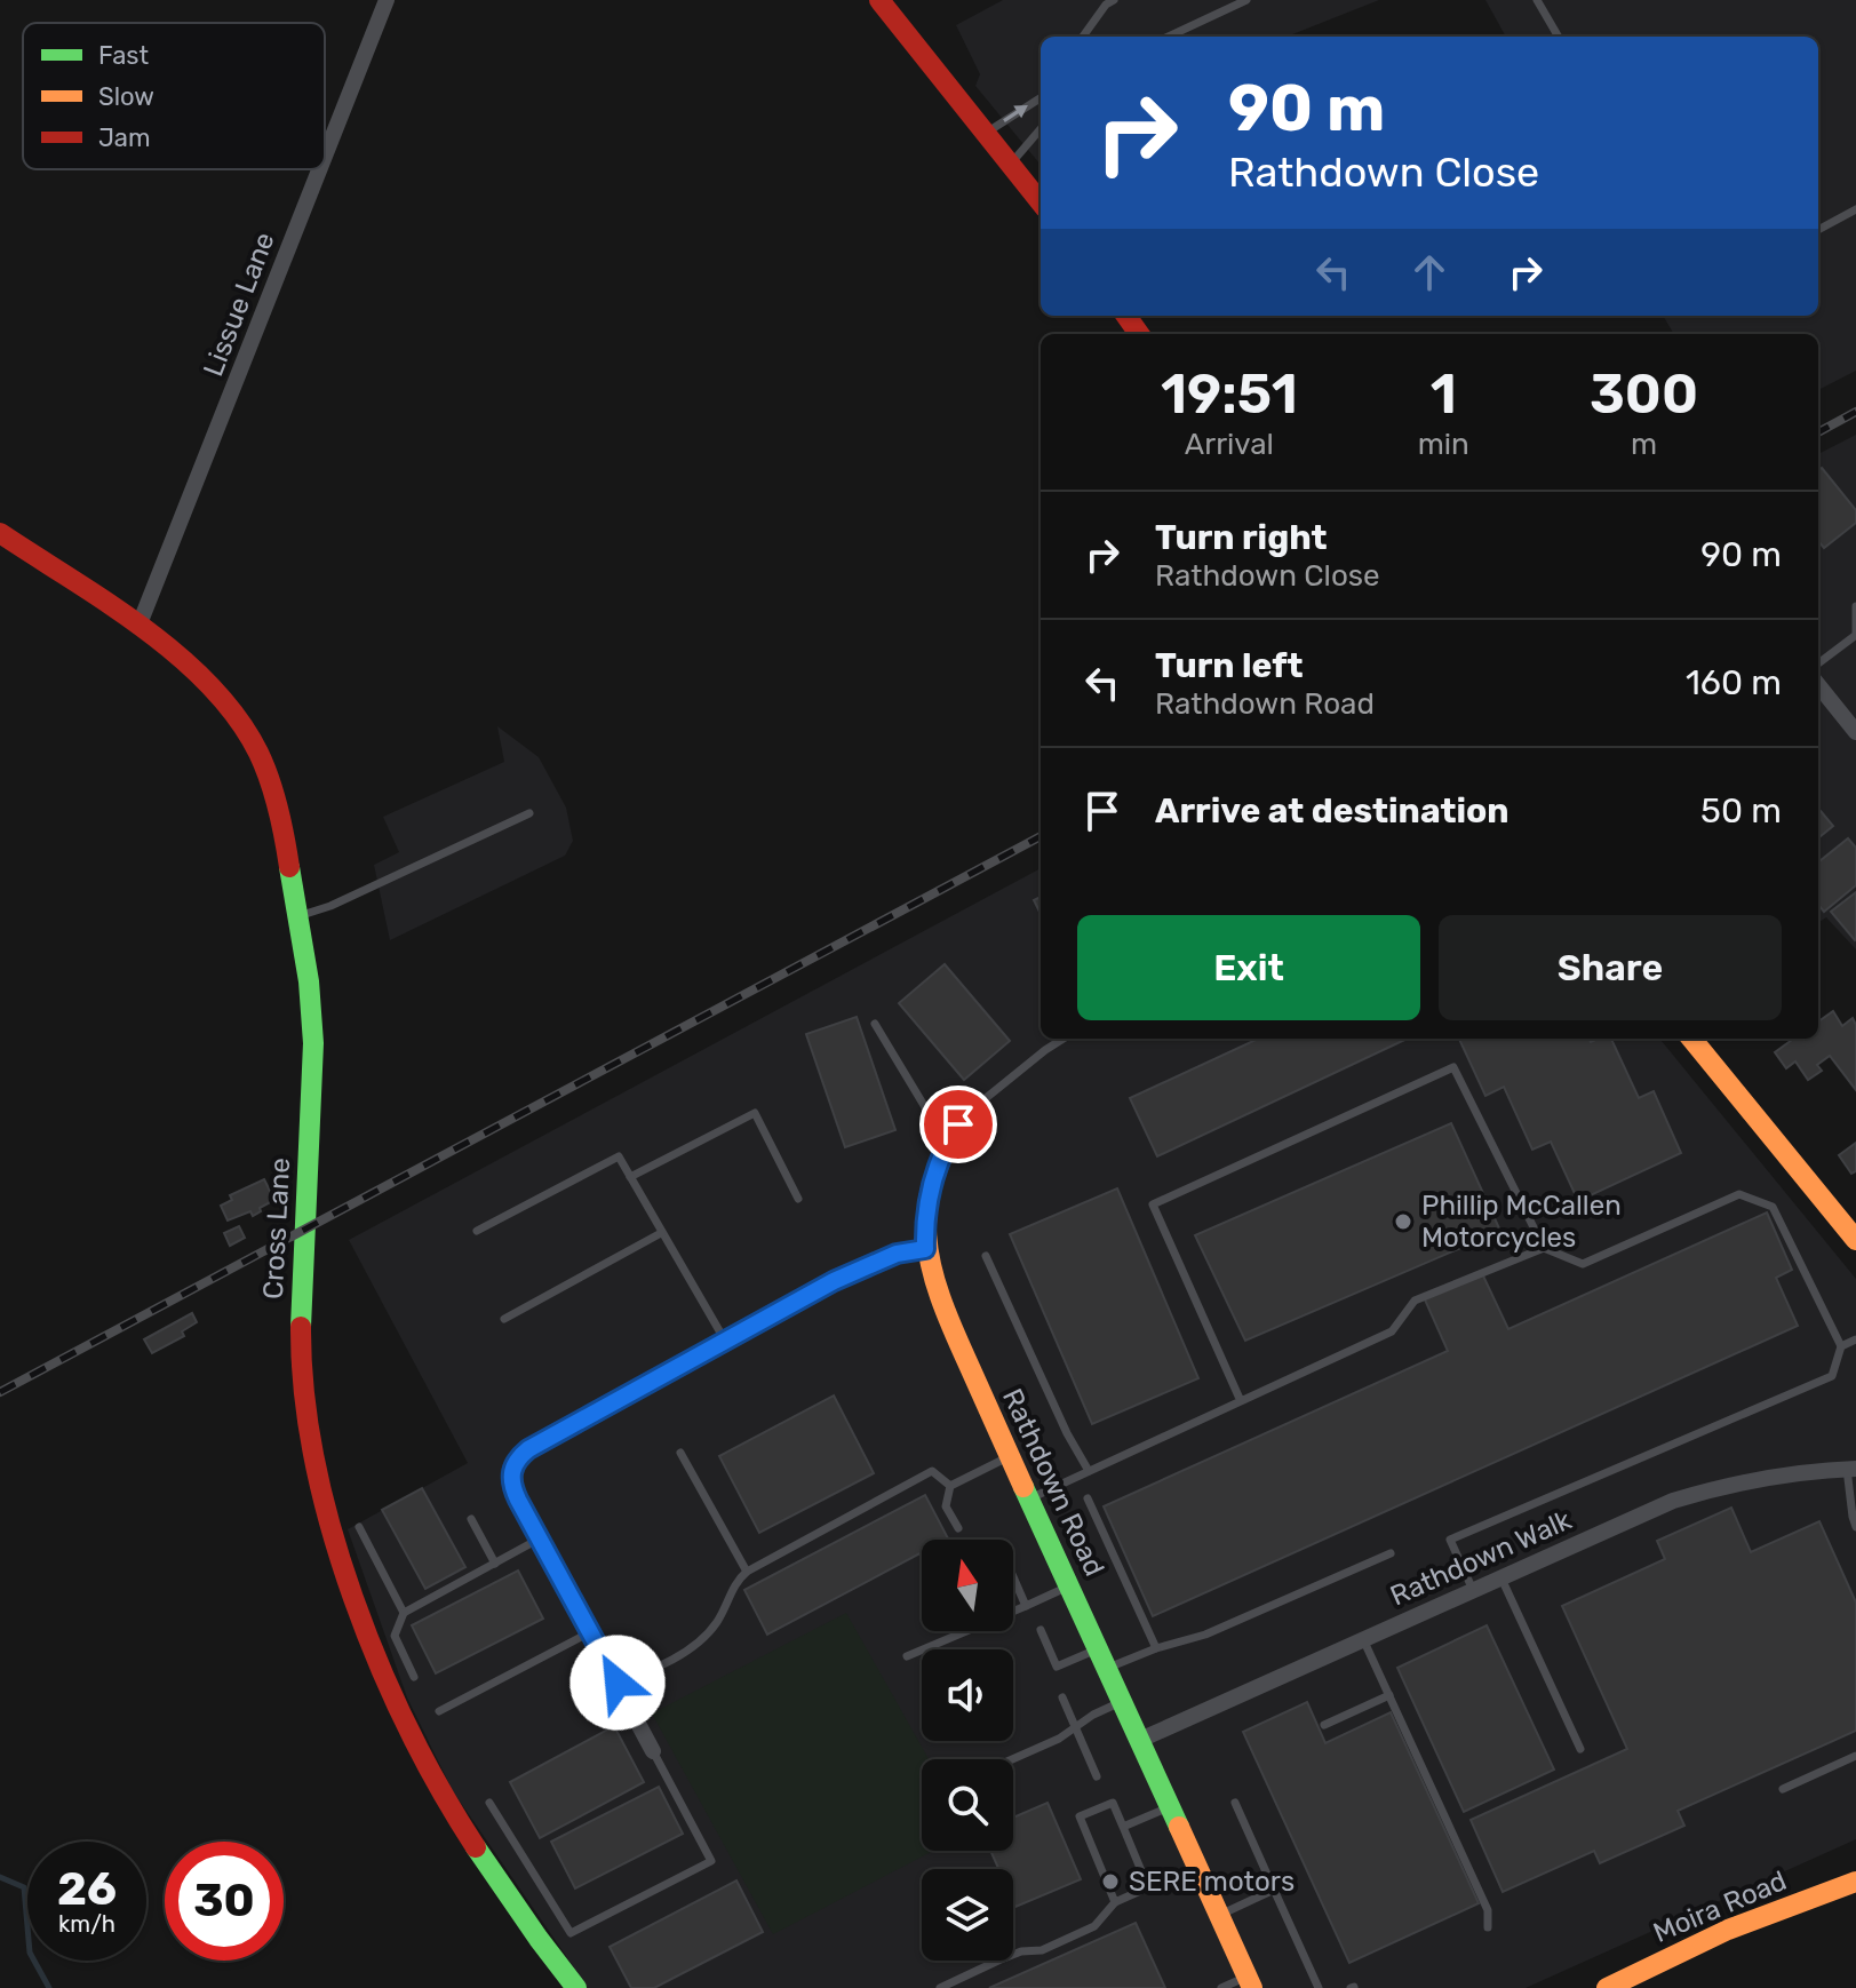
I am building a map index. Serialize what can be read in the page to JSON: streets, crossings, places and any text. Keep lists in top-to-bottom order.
{
  "streets": {
    "main road": ["Cross Lane", "Rathdown Road", "Moira Road"],
    "street": ["Lissue Lane", "Rathdown Walk"]
  },
  "crossings": [
    ["Lissue Lane", "Cross Lane"],
    ["Rathdown Road", "Rathdown Walk"]
  ],
  "places": ["Phillip McCallen Motorcycles", "SERE motors"],
  "legend": ["Fast", "Slow", "Jam"],
  "north": "top",
  "page": {
    "turn": ["90 m", "Rathdown Close"],
    "eta": [
      "19:51",
      "Arrival",
      "1",
      "min",
      "300",
      "m"
    ],
    "list": [
      {
        "name": "Turn right",
        "note": "Rathdown Close",
        "value": "90 m"
      },
      {
        "name": "Turn left",
        "note": "Rathdown Road",
        "value": "160 m"
      },
      {
        "name": "Arrive at destination",
        "value": "50 m"
      }
    ],
    "buttons": ["Exit", "Share"],
    "speed": "26 km/h",
    "limit": "30"
  }
}
